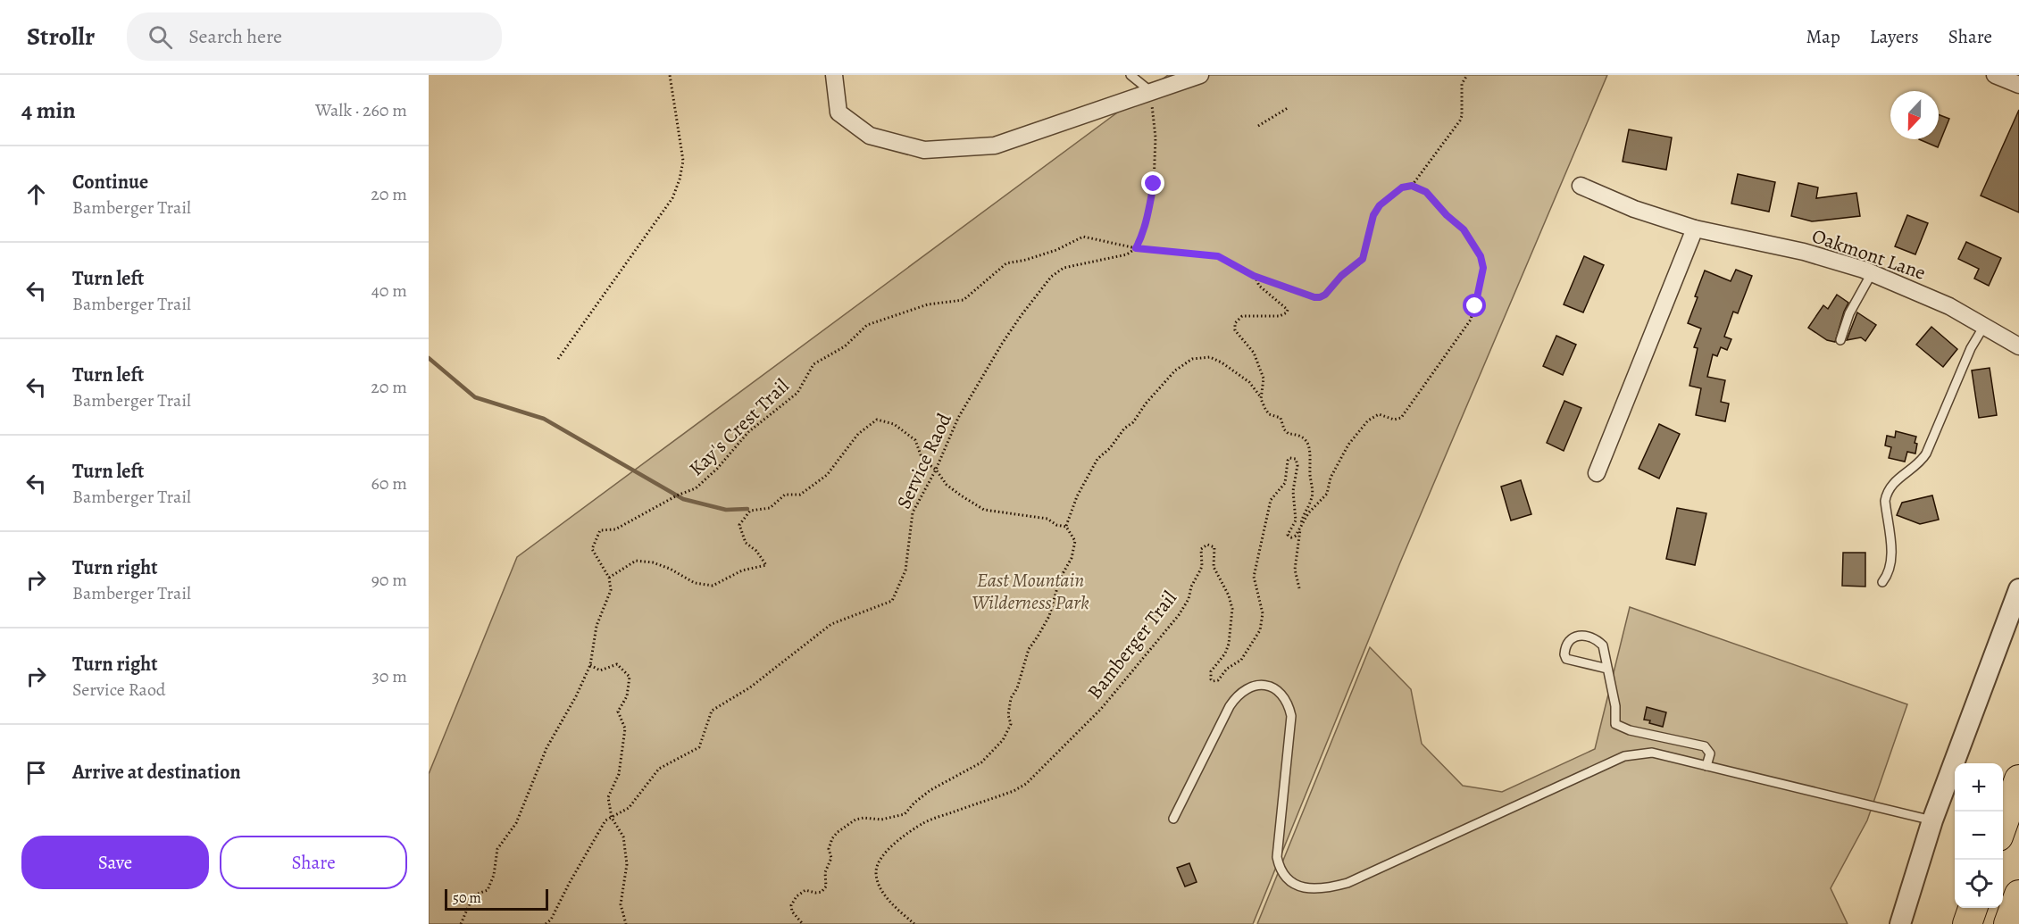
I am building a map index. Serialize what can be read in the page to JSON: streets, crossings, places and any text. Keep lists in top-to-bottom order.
{
  "streets": {
    "street": ["Oakmont Lane"],
    "path": ["Kay's Crest Trail", "Service Raod", "Bamberger Trail"]
  },
  "crossings": [
    ["Kay's Crest Trail", "Service Raod"]
  ],
  "parks": ["East Mountain Wilderness Park"],
  "scale_bar": "50 m",
  "north": "bottom",
  "page": {
    "header": "Strollr",
    "search": "Search here",
    "nav": ["Map", "Layers", "Share"],
    "heading": ["4 min", "Walk · 260 m"],
    "list": [
      ["Continue", "Bamberger Trail", "20 m"],
      ["Turn left", "Bamberger Trail", "40 m"],
      ["Turn left", "Bamberger Trail", "20 m"],
      ["Turn left", "Bamberger Trail", "60 m"],
      ["Turn right", "Bamberger Trail", "90 m"],
      ["Turn right", "Service Raod", "30 m"],
      "Arrive at destination"
    ],
    "map_buttons": ["+", "−"],
    "buttons": ["Save", "Share"],
    "scale": "50 m"
  }
}
